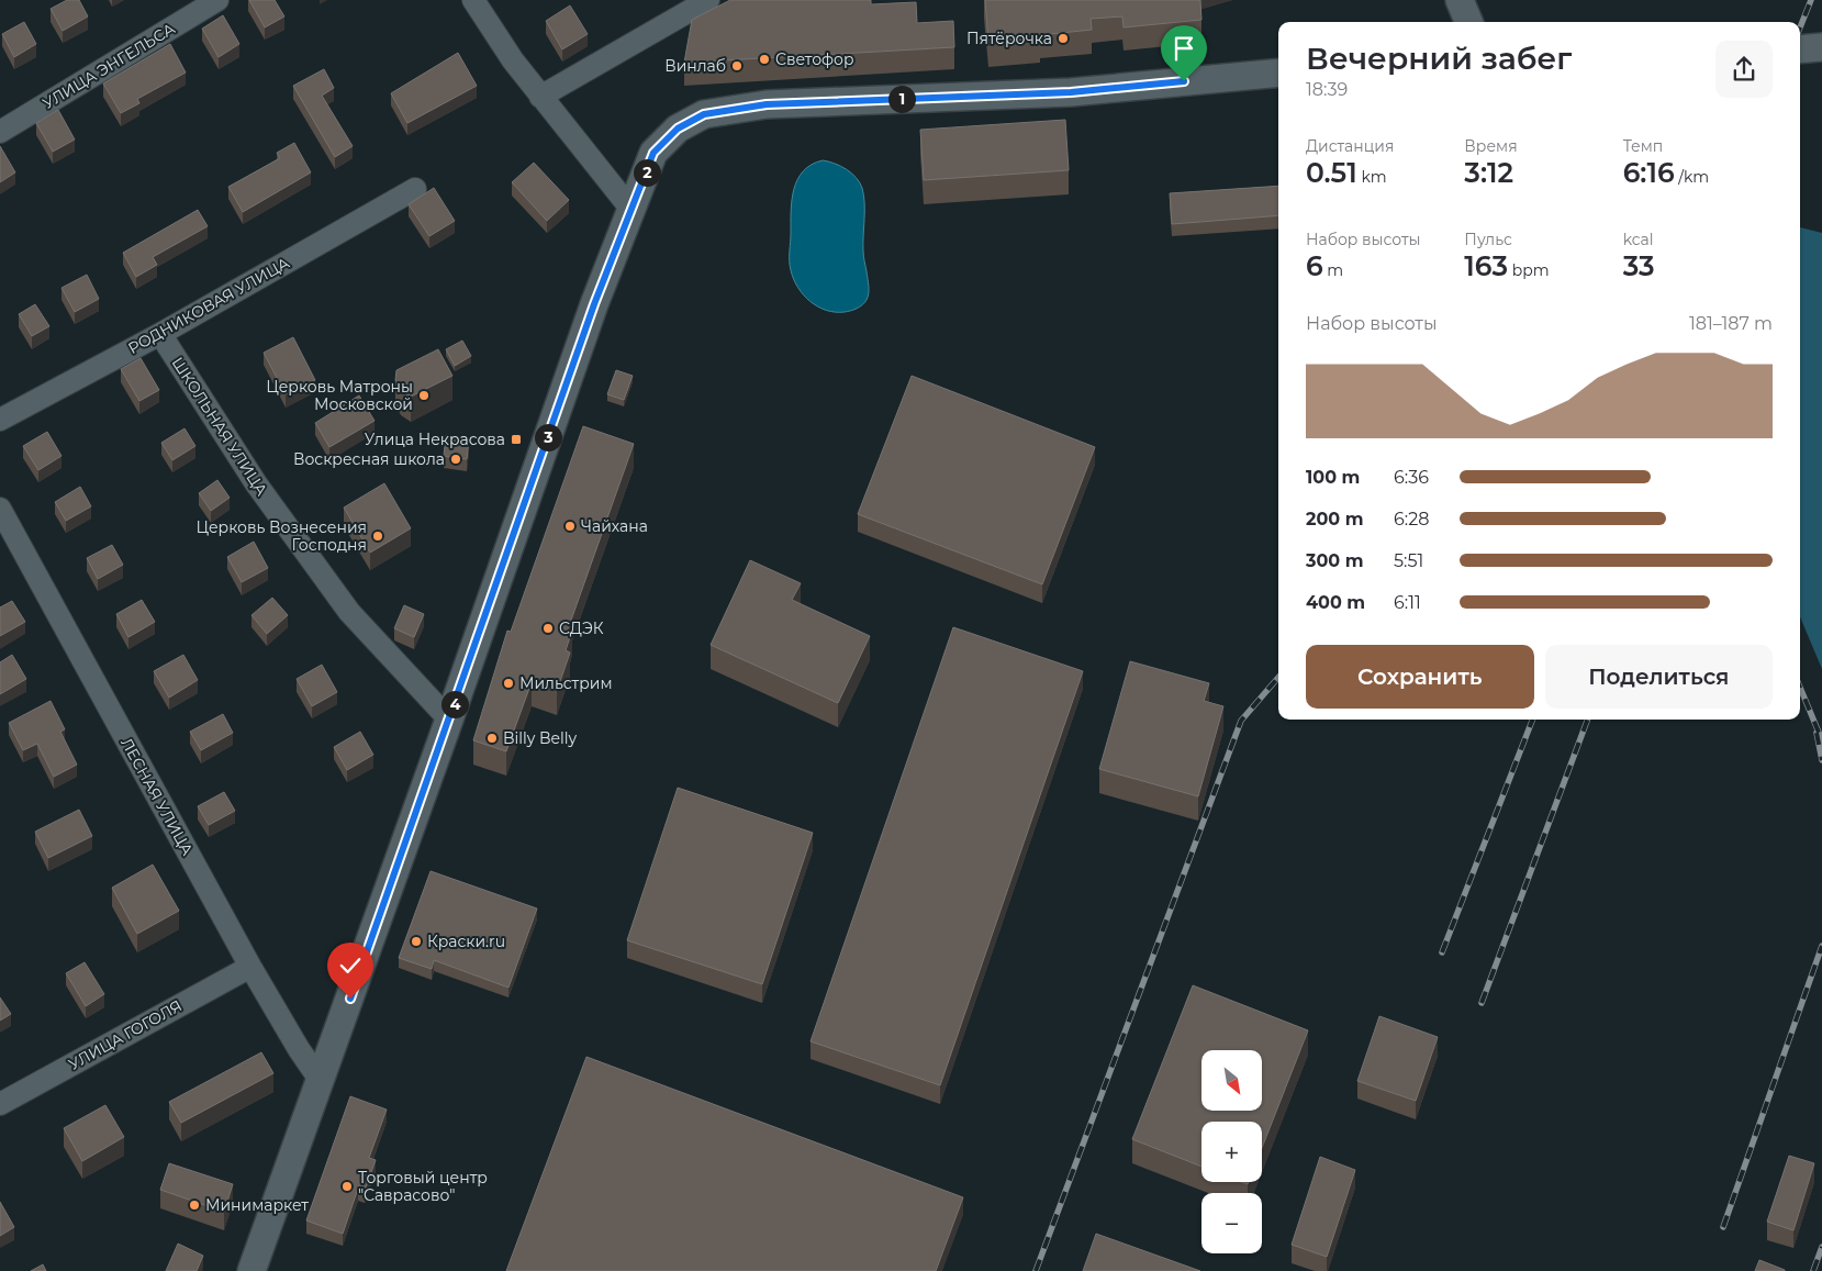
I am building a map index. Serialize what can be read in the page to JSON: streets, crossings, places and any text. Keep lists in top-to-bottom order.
{
  "streets": {
    "street": [
      "УЛИЦА ЭНГЕЛЬСА",
      "РОДНИКОВАЯ УЛИЦА",
      "ШКОЛЬНАЯ УЛИЦА",
      "ЛЕСНАЯ УЛИЦА",
      "УЛИЦА ГОГОЛЯ"
    ]
  },
  "crossings": [
    ["РОДНИКОВАЯ УЛИЦА", "ШКОЛЬНАЯ УЛИЦА"],
    ["ЛЕСНАЯ УЛИЦА", "УЛИЦА ГОГОЛЯ"]
  ],
  "places": {
    "other": [
      "Пятёрочка",
      "Светофор",
      "Винлаб",
      "Церковь Матроны Московской",
      "Воскресная школа",
      "Чайхана",
      "Церковь Вознесения Господня",
      "СДЭК",
      "Мильстрим",
      "Billy Belly",
      "Краски.ru",
      "Торговый центр \"Саврасово\"",
      "Минимаркет"
    ],
    "transit": ["Улица Некрасова"]
  },
  "north": "bottom right",
  "page": {
    "heading": ["Вечерний забег", "18:39"],
    "pins": [
      "1",
      "2",
      "3",
      "4"
    ],
    "stats": [
      ["Дистанция", "0.51 km"],
      ["Время", "3:12"],
      ["Темп", "6:16 /km"],
      ["Набор высоты", "6 m"],
      ["Пульс", "163 bpm"],
      ["kcal", "33"]
    ],
    "chart": ["Набор высоты", "181–187 m"],
    "list": [
      {
        "name": "100 m",
        "note": "6:36"
      },
      {
        "name": "200 m",
        "note": "6:28"
      },
      {
        "name": "300 m",
        "note": "5:51"
      },
      {
        "name": "400 m",
        "note": "6:11"
      }
    ],
    "buttons": ["Сохранить", "Поделиться"],
    "map_buttons": ["+", "−"]
  }
}
